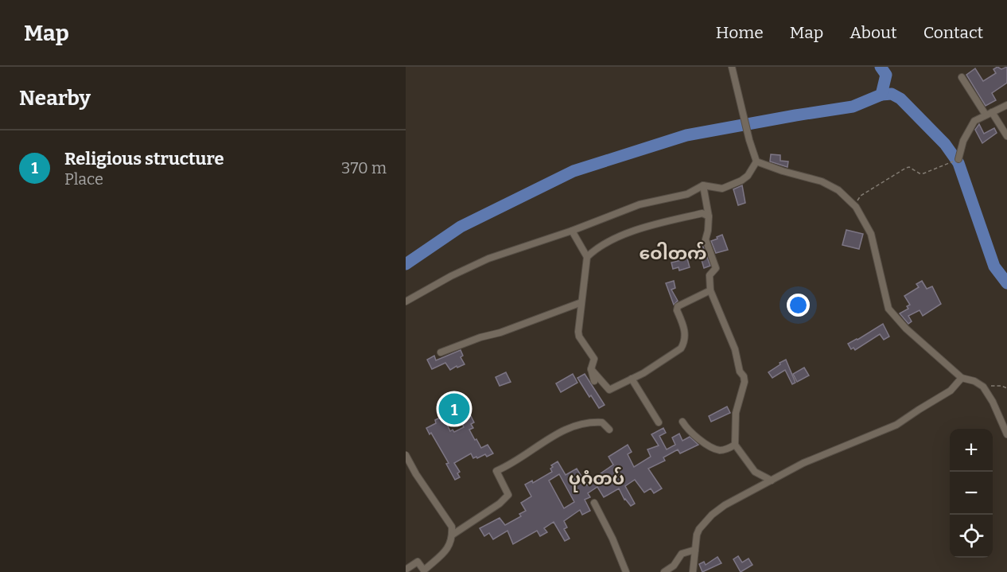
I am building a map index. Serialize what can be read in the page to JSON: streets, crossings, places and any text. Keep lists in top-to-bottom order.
{
  "districts": ["ဝေါတက်", "ပုဂံတပ်"],
  "page": {
    "header": "Map",
    "nav": [
      "Home",
      "Map",
      "About",
      "Contact"
    ],
    "heading": "Nearby",
    "list": [
      {
        "mark": "1",
        "name": "Religious structure",
        "note": "Place",
        "value": "370 m"
      }
    ],
    "pins": "1",
    "map_buttons": ["+", "−"]
  }
}
